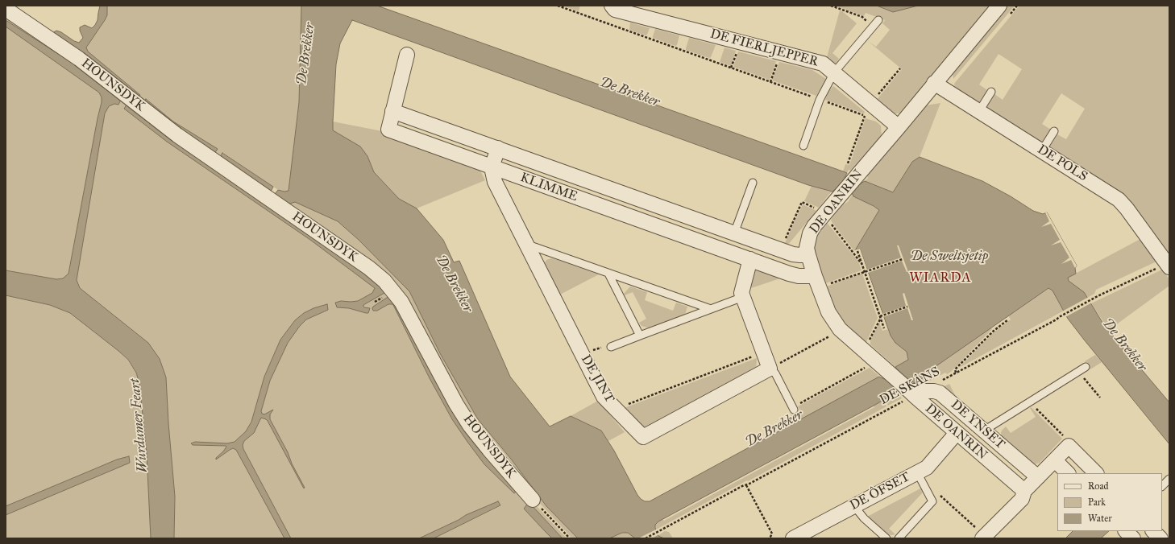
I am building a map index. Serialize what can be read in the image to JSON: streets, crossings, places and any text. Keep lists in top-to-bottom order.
{
  "streets": {
    "street": [
      "DE FIERLJEPPER",
      "HOUNSDYK",
      "DE POLS",
      "KLIMME",
      "DE OANRIN",
      "DE JINT",
      "DE YNSET",
      "DE ÔFSET"
    ],
    "path": ["DE SKÂNS"]
  },
  "crossings": [
    ["DE FIERLJEPPER", "DE OANRIN"],
    ["DE POLS", "DE OANRIN"],
    ["DE POLS", "DE SKÂNS"],
    ["KLIMME", "DE OANRIN"],
    ["KLIMME", "DE JINT"],
    ["DE OANRIN", "DE SKÂNS"],
    ["DE OANRIN", "DE YNSET"],
    ["DE OANRIN", "DE ÔFSET"],
    ["DE SKÂNS", "DE YNSET"]
  ],
  "districts": ["WIARDA"],
  "water": ["De Brekker", "De Sweltsjetip", "Wurdumer Feart"],
  "legend": ["Road", "Park", "Water"]
}
